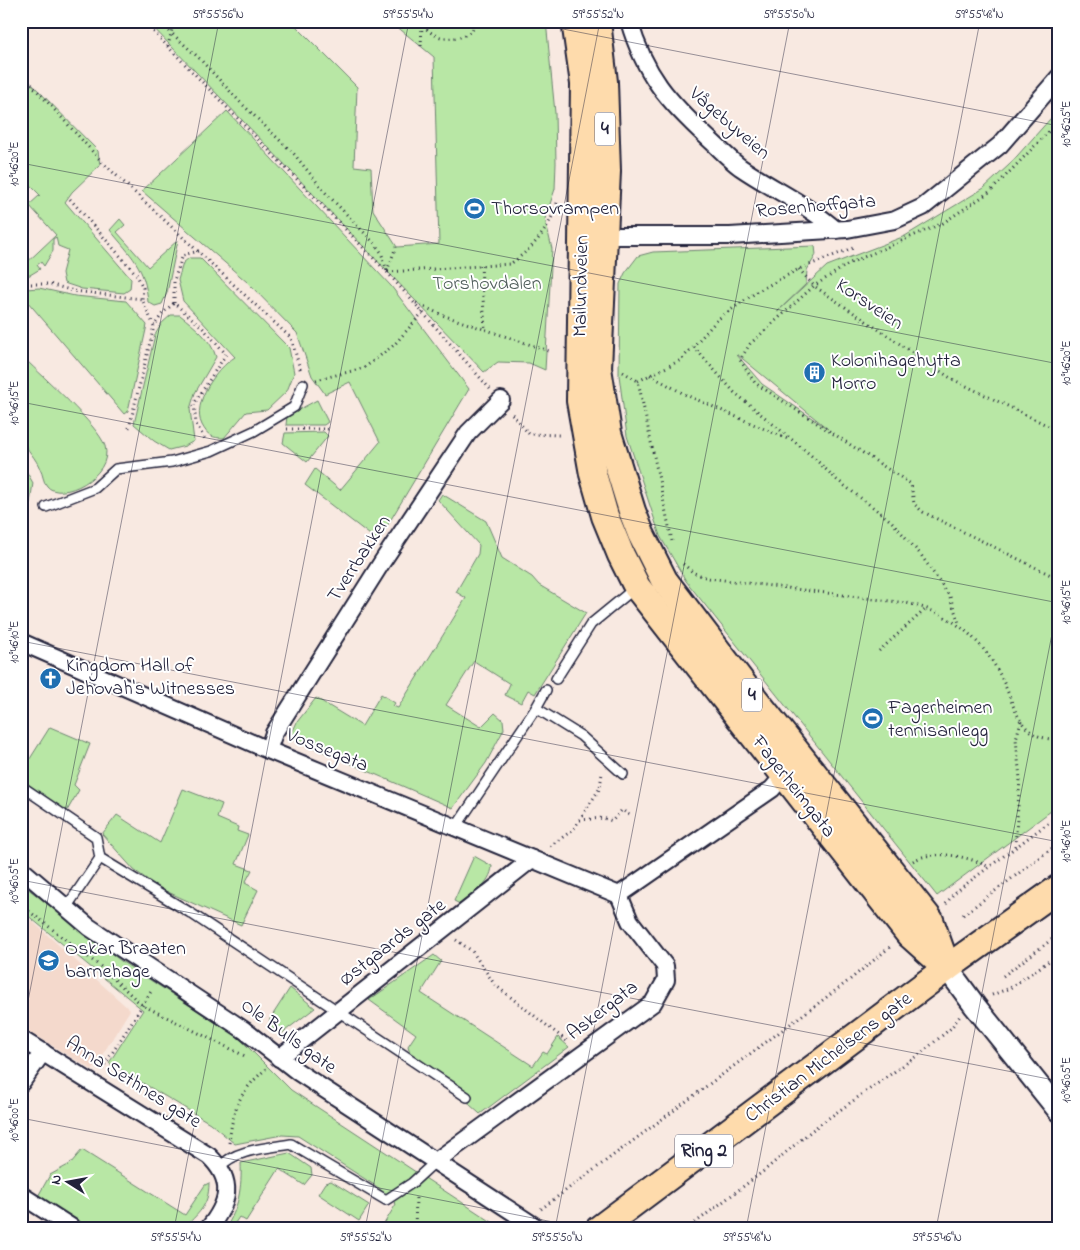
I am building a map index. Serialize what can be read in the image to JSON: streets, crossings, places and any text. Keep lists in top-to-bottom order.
{
  "streets": {
    "main road": [
      "4",
      "Mailundveien",
      "Fagerheimgata",
      "Christian Michelsens gate",
      "Ring 2"
    ],
    "street": [
      "Vågebyveien",
      "Rosenhoffgata",
      "Tverrbakken",
      "Vossegata",
      "Østgaards gate",
      "Askergata",
      "Ole Bulls gate",
      "Anna Sethnes gate"
    ],
    "path": ["Korsveien"]
  },
  "crossings": [
    ["Vågebyveien", "Rosenhoffgata"],
    ["4", "Mailundveien"],
    ["4", "Fagerheimgata"],
    ["4", "Christian Michelsens gate"],
    ["Rosenhoffgata", "Mailundveien"],
    ["Mailundveien", "Fagerheimgata"],
    ["Tverrbakken", "Vossegata"],
    ["Vossegata", "Østgaards gate"],
    ["Vossegata", "Askergata"],
    ["Fagerheimgata", "Christian Michelsens gate"],
    ["Østgaards gate", "Ole Bulls gate"],
    ["Askergata", "Ole Bulls gate"]
  ],
  "parks": ["Torshovdalen"],
  "places": {
    "sports": ["Thorsovrampen", "Fagerheimen tennisanlegg"],
    "building": ["Kolonihagehytta Morro"],
    "church": ["Kingdom Hall of Jehovah's Witnesses"],
    "school or university": ["Oskar Braaten barnehage"]
  },
  "north": "left",
  "coordinates": [
    "59°55'56\"N",
    "59°55'54\"N",
    "59°55'52\"N",
    "59°55'50\"N",
    "59°55'48\"N",
    "10°46'25\"E",
    "10°46'20\"E",
    "10°46'15\"E",
    "10°46'10\"E",
    "10°46'05\"E",
    "10°46'00\"E",
    "59°55'46\"N"
  ]
}
